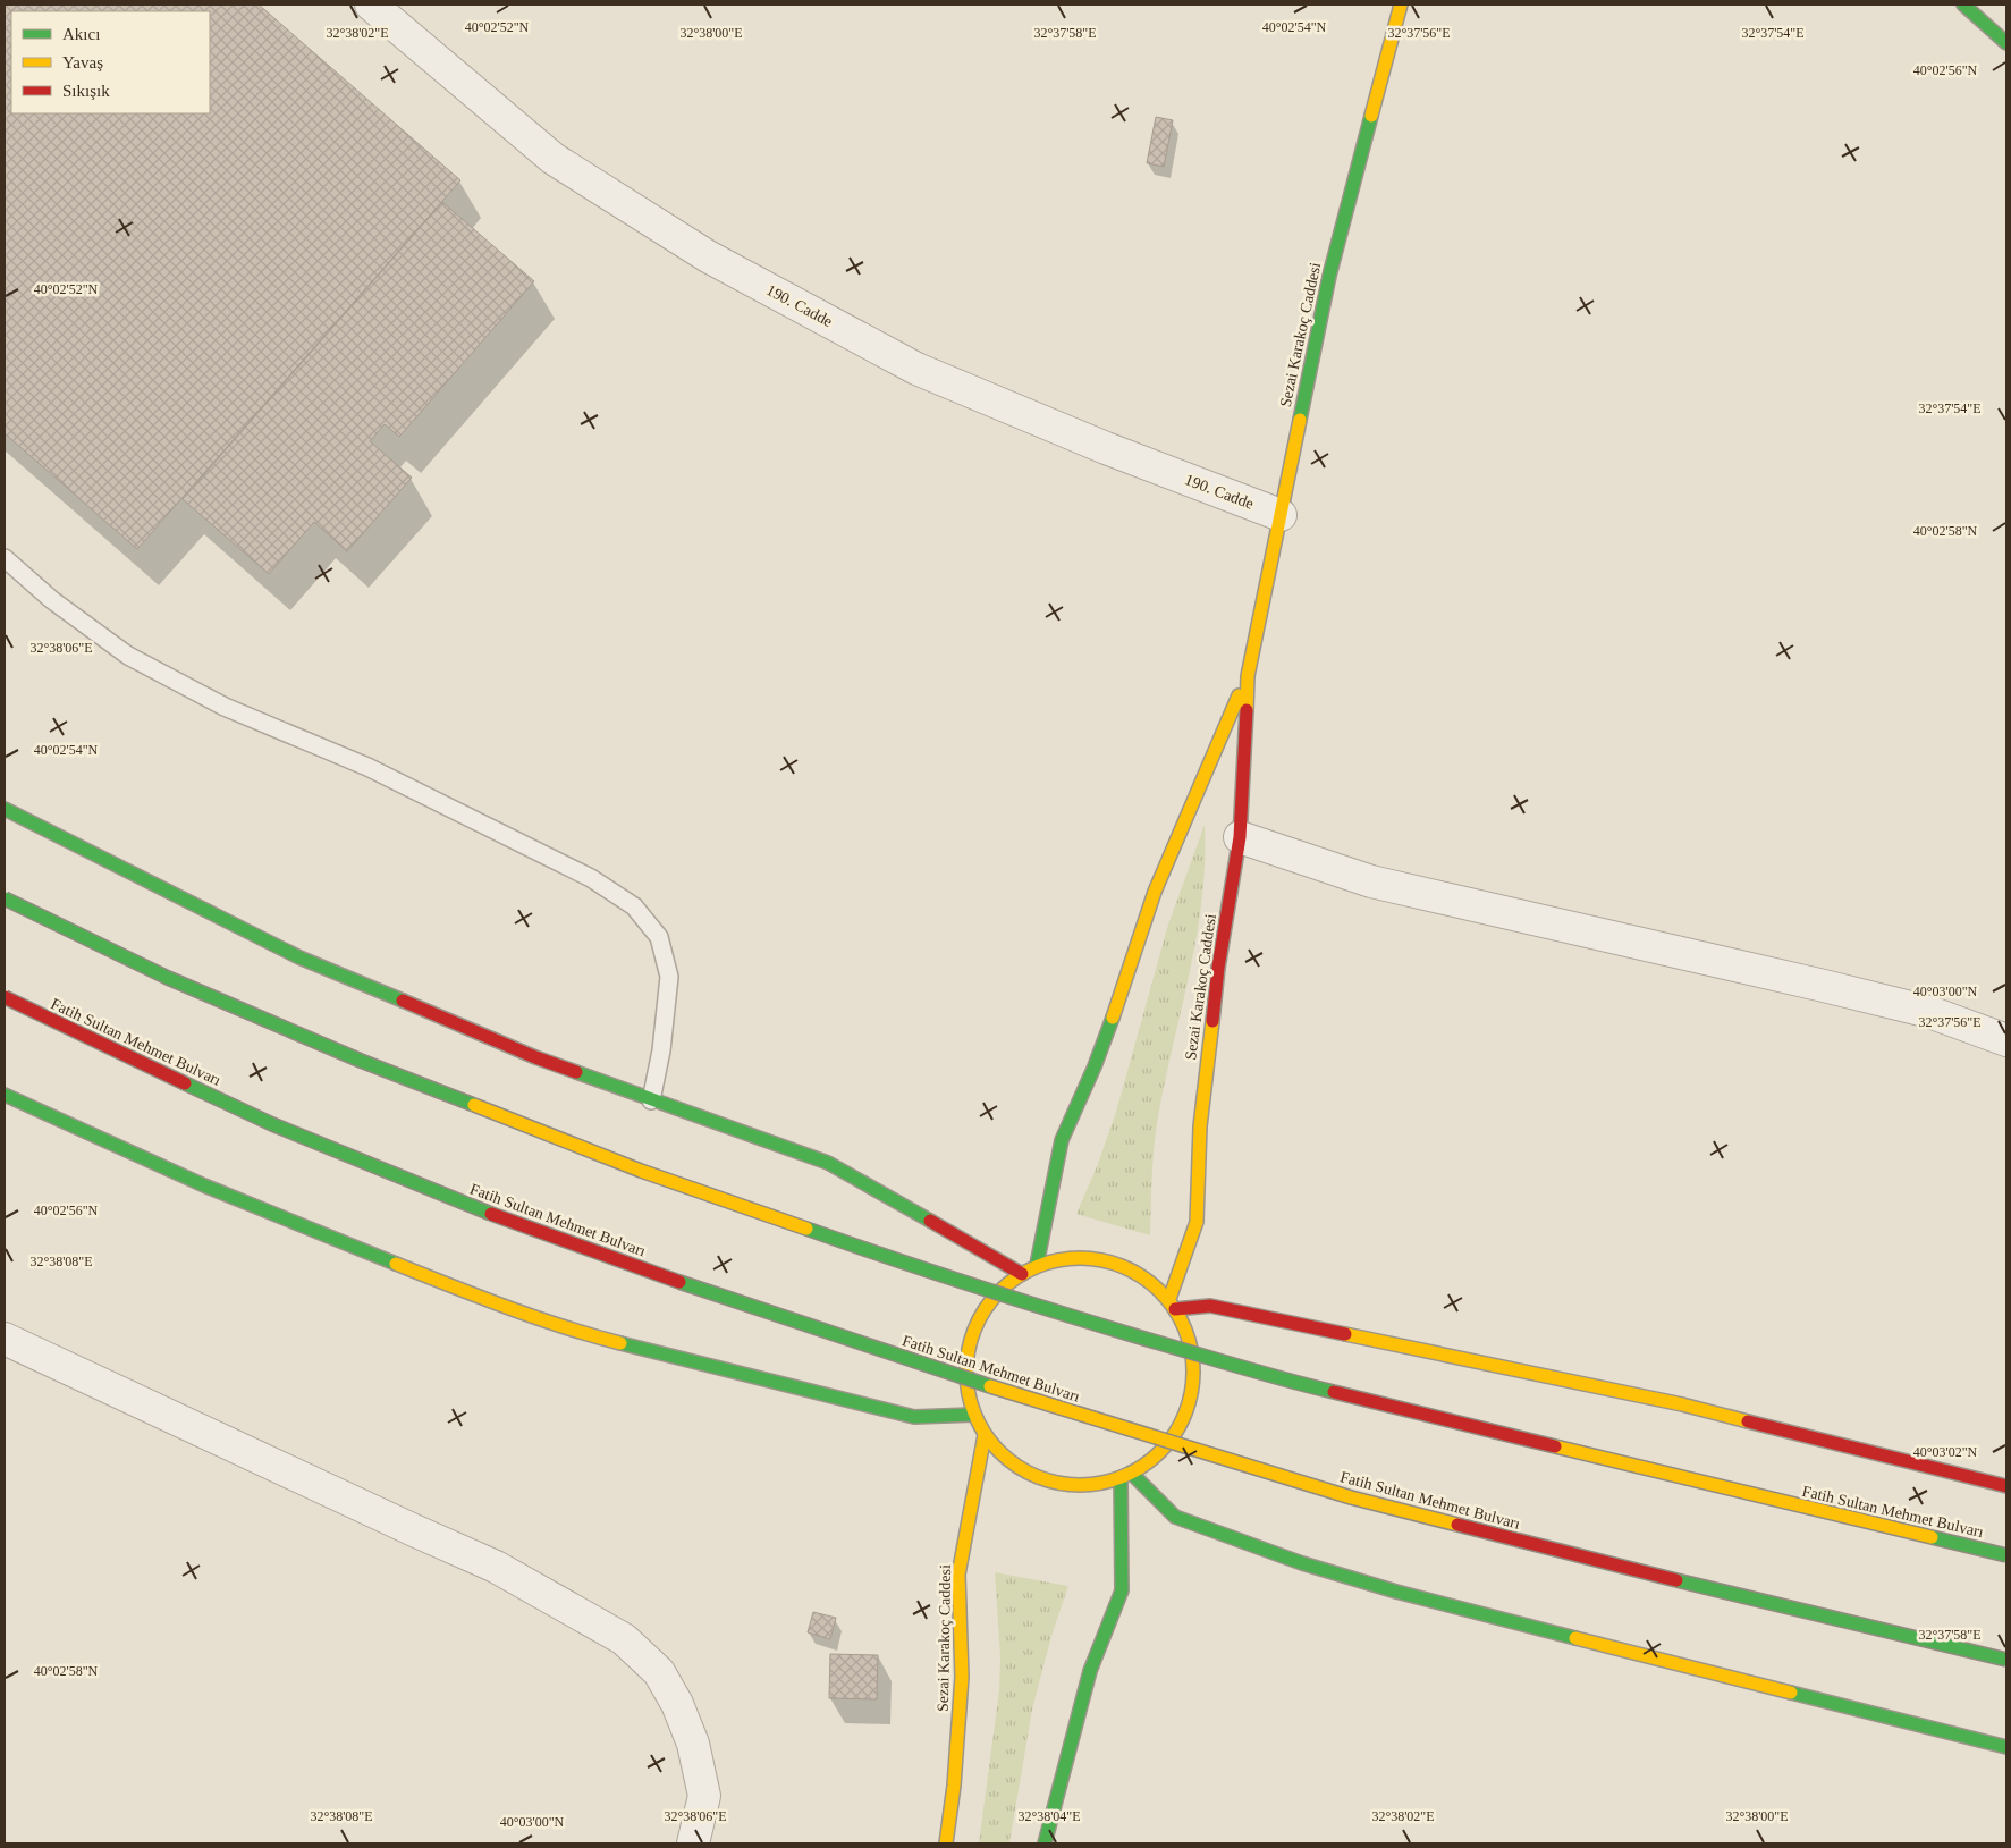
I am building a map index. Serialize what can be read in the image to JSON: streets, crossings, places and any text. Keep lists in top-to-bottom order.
{
  "streets": {
    "main road": ["Sezai Karakoç Caddesi", "Fatih Sultan Mehmet Bulvarı"],
    "street": ["190. Cadde"]
  },
  "crossings": [
    ["190. Cadde", "Sezai Karakoç Caddesi"]
  ],
  "legend": ["Akıcı", "Yavaş", "Sıkışık"],
  "coordinates": [
    "40°02'52\"N",
    "40°02'54\"N",
    "32°38'02\"E",
    "32°38'00\"E",
    "32°37'58\"E",
    "32°37'54\"E",
    "32°37'56\"E",
    "40°02'56\"N",
    "40°02'58\"N",
    "32°38'06\"E",
    "40°03'00\"N",
    "32°38'08\"E",
    "40°03'02\"N",
    "32°38'04\"E"
  ]
}
